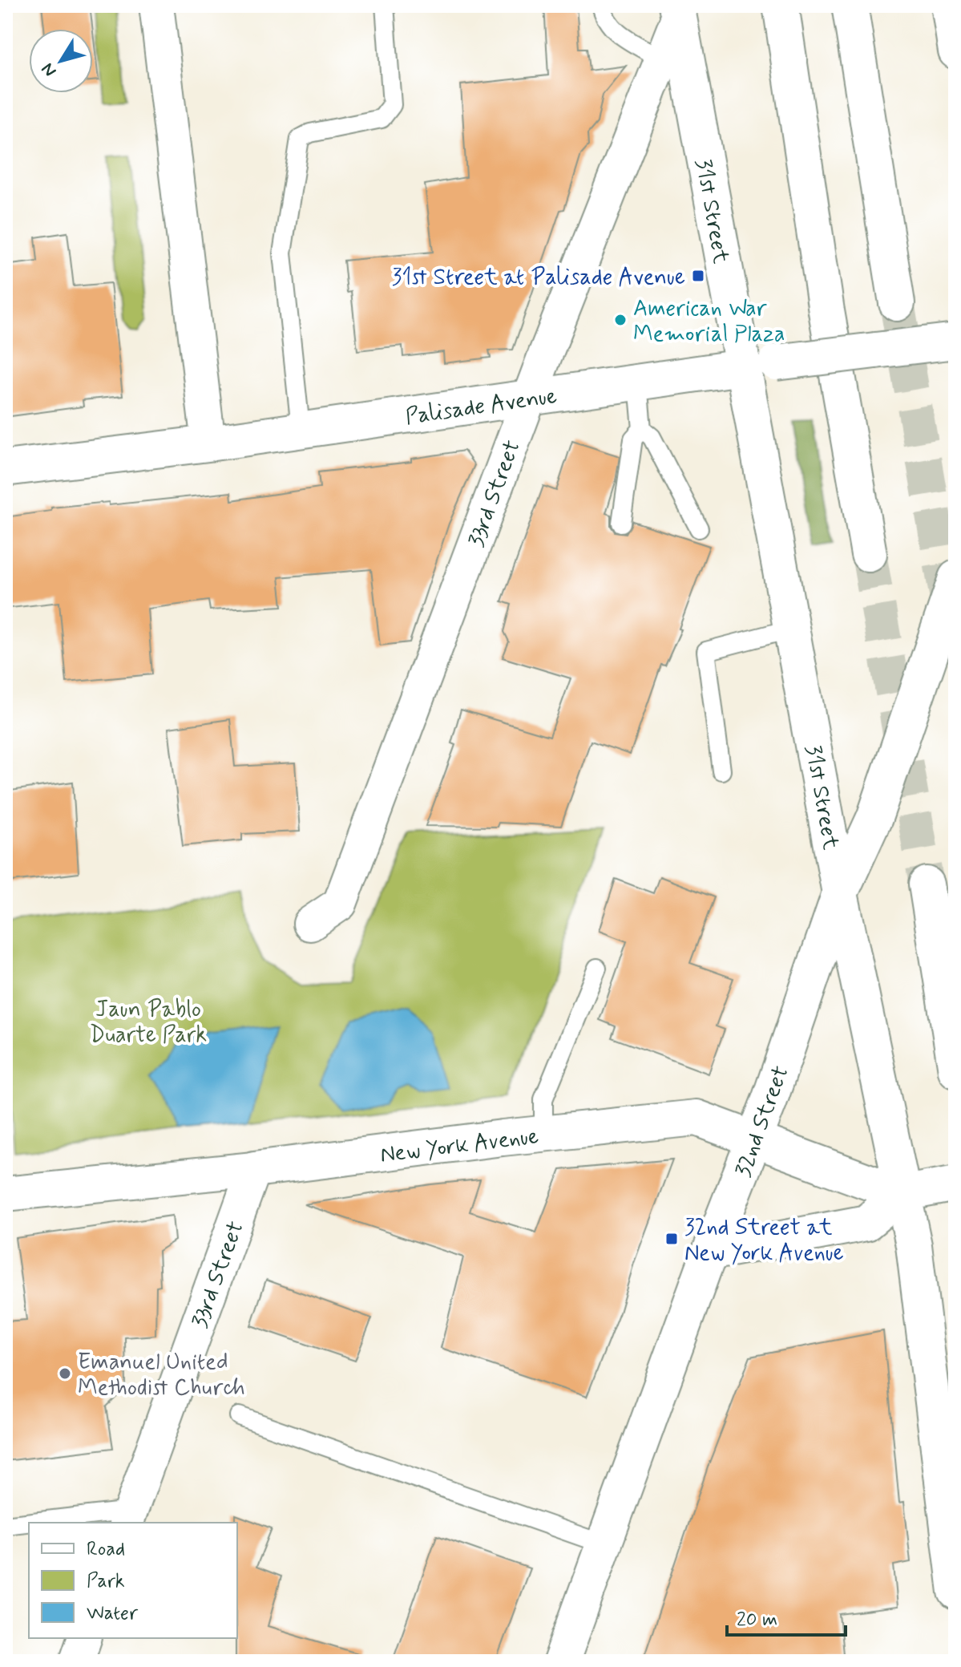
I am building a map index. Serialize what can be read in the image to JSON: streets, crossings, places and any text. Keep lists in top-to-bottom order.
{
  "streets": {
    "main road": [
      "31st Street",
      "Palisade Avenue",
      "32nd Street",
      "New York Avenue"
    ],
    "street": ["33rd Street"]
  },
  "crossings": [
    ["31st Street", "Palisade Avenue"],
    ["31st Street", "33rd Street"],
    ["31st Street", "32nd Street"],
    ["31st Street", "New York Avenue"],
    ["Palisade Avenue", "33rd Street"],
    ["33rd Street", "New York Avenue"],
    ["32nd Street", "New York Avenue"]
  ],
  "parks": ["Jaun Pablo Duarte Park"],
  "places": {
    "transit": ["31st Street at Palisade Avenue", "32nd Street at New York Avenue"],
    "other": ["American War Memorial Plaza", "Emanuel United Methodist Church"]
  },
  "legend": ["Road", "Park", "Water"],
  "scale_bar": "20 m",
  "north": "bottom left"
}
